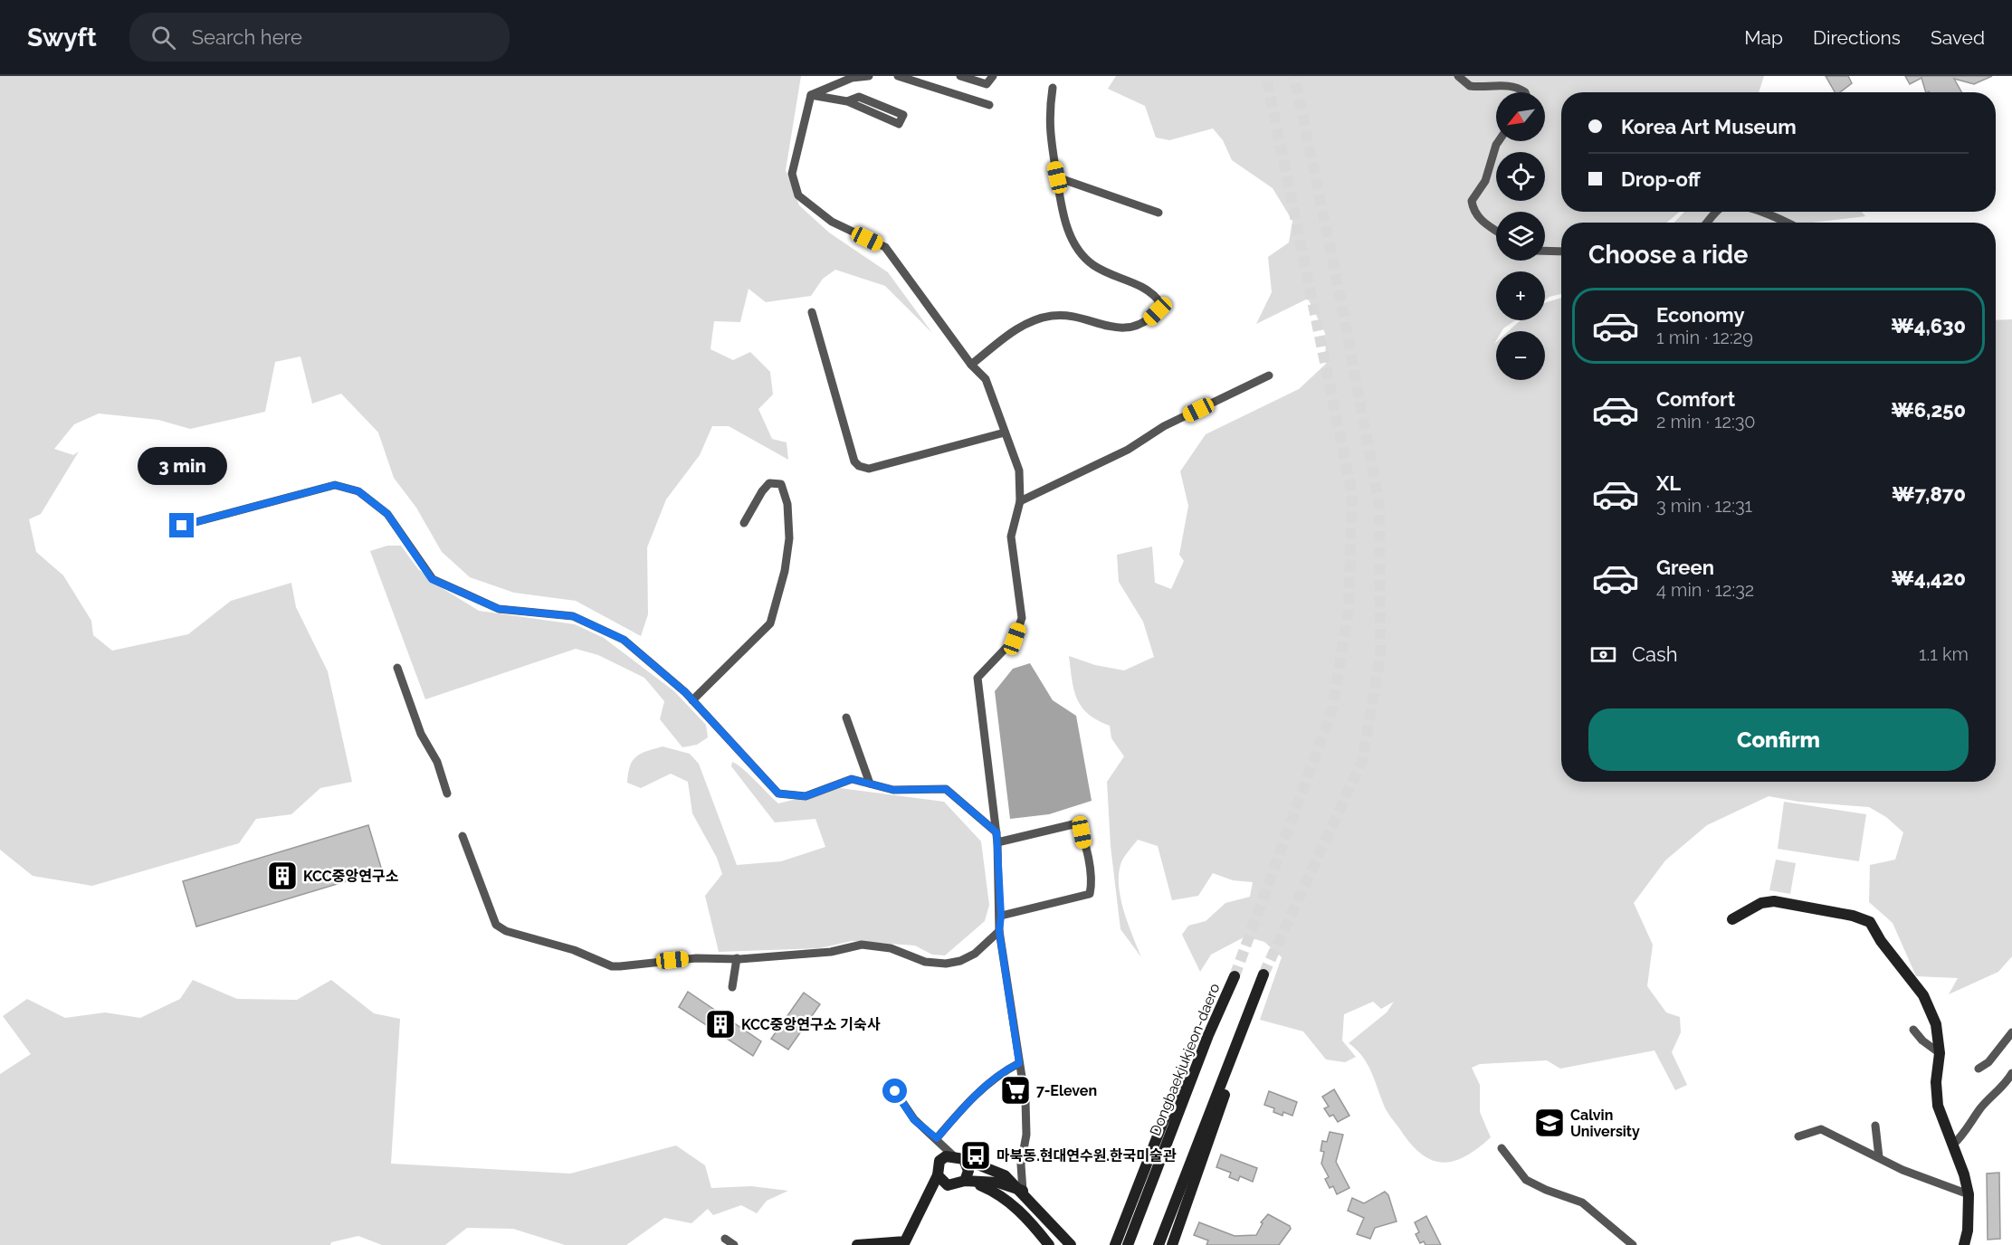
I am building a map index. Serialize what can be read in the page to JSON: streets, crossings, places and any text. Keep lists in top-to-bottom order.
{
  "streets": {
    "main road": ["Dongbaekjukjeon-daero"]
  },
  "places": {
    "building": ["KCC중앙연구소", "KCC중앙연구소 기숙사"],
    "supermarket": ["7-Eleven"],
    "school or university": ["Calvin University"],
    "bus stop": ["마북동.현대연수원.한국미술관"]
  },
  "north": "bottom left",
  "page": {
    "header": "Swyft",
    "search": "Search here",
    "nav": ["Map", "Directions", "Saved"],
    "map_buttons": ["+", "−"],
    "banner": ["Korea Art Museum", "Drop-off"],
    "heading": "Choose a ride",
    "list": [
      {
        "name": "Economy",
        "note": "1 min · 12:29",
        "value": "₩4,630"
      },
      {
        "name": "Comfort",
        "note": "2 min · 12:30",
        "value": "₩6,250"
      },
      {
        "name": "XL",
        "note": "3 min · 12:31",
        "value": "₩7,870"
      },
      {
        "name": "Green",
        "note": "4 min · 12:32",
        "value": "₩4,420"
      }
    ],
    "bubble": "3 min",
    "pay": ["Cash", "1.1 km"],
    "buttons": "Confirm"
  }
}
